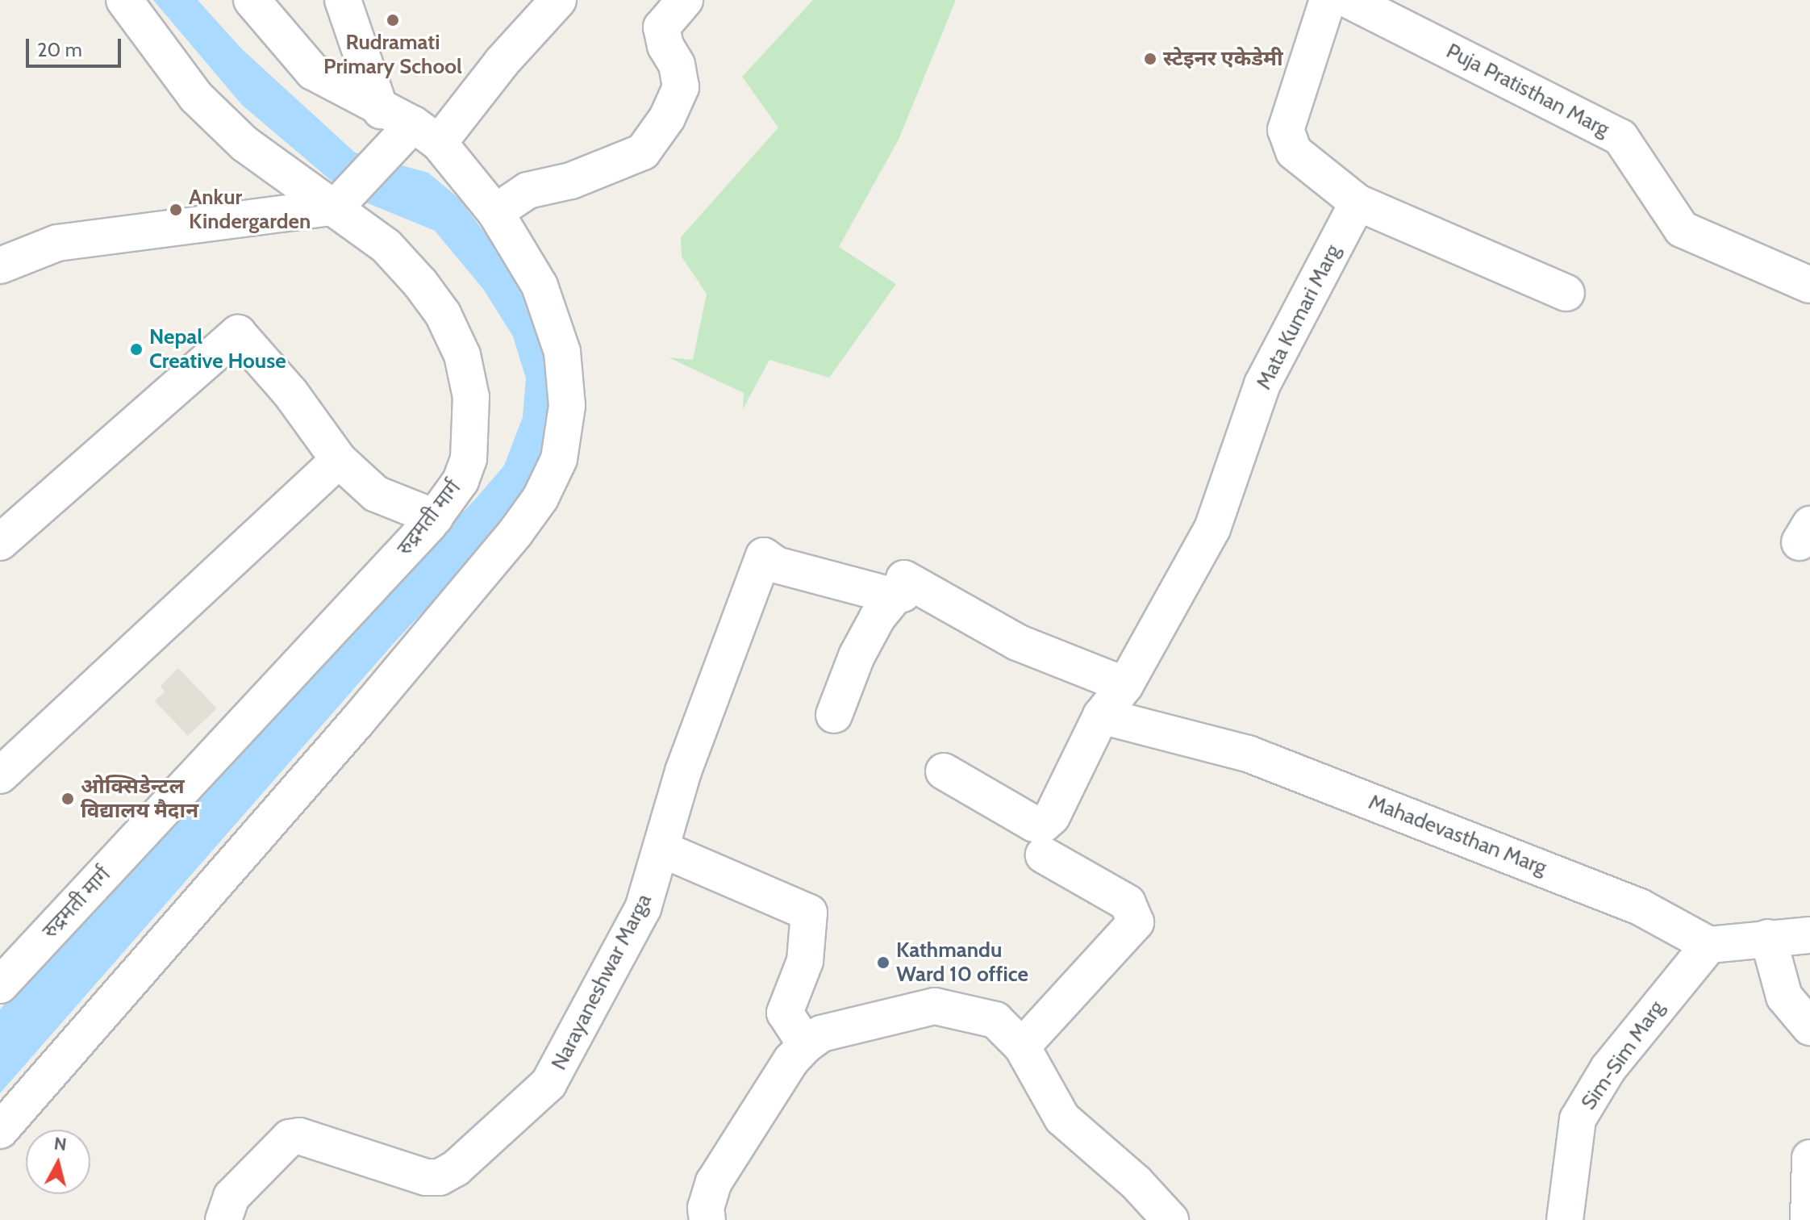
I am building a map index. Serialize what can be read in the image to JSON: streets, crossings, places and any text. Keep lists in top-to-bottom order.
{
  "streets": {
    "street": [
      "Puja Pratisthan Marg",
      "Mata Kumari Marg",
      "रुद्रमती मार्ग",
      "Mahadevasthan Marg",
      "Narayaneshwar Marga",
      "Sim-Sim Marg"
    ]
  },
  "crossings": [
    ["Mata Kumari Marg", "Mahadevasthan Marg"],
    ["Mahadevasthan Marg", "Sim-Sim Marg"]
  ],
  "places": [
    "Rudramati Primary School",
    "स्टेइनर एकेडेमी",
    "Ankur Kindergarden",
    "Nepal Creative House",
    "ओक्सिडेन्टल विद्यालय मैदान",
    "Kathmandu Ward 10 office"
  ],
  "scale_bar": "20 m",
  "north": "top"
}
